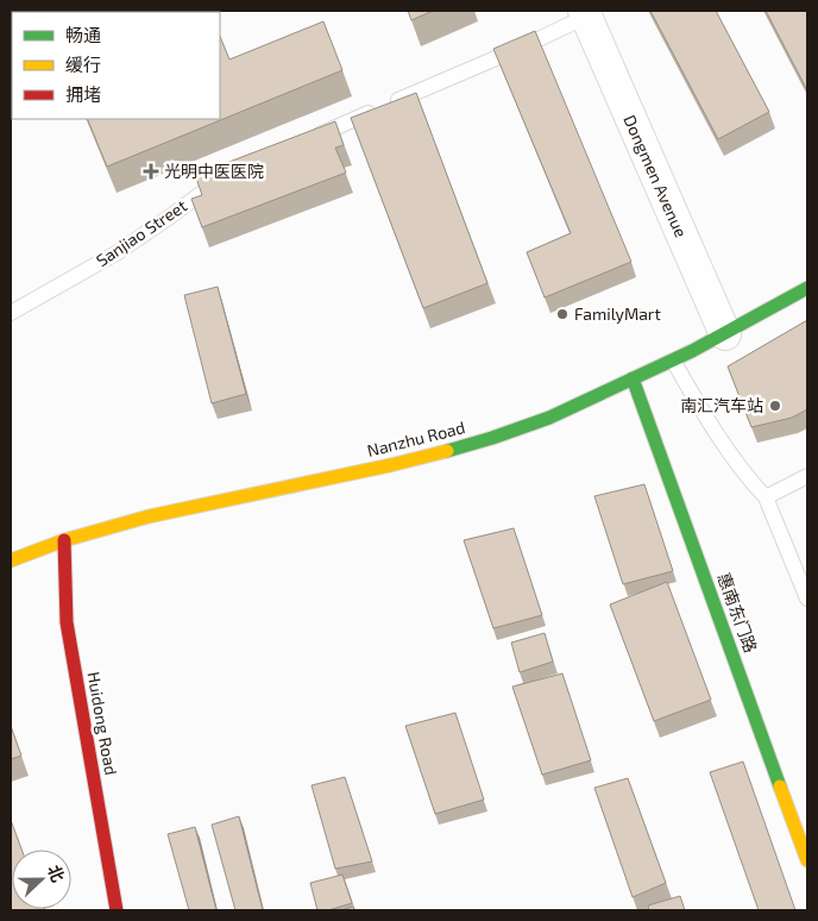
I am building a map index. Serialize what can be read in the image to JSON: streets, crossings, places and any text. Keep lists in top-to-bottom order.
{
  "streets": {
    "street": [
      "Dongmen Avenue",
      "Nanzhu Road",
      "惠南东门路",
      "Huidong Road"
    ],
    "lane": ["Sanjiao Street"]
  },
  "crossings": [
    ["Dongmen Avenue", "Nanzhu Road"],
    ["Nanzhu Road", "惠南东门路"],
    ["Nanzhu Road", "Huidong Road"]
  ],
  "places": {
    "health": ["光明中医医院"],
    "other": ["FamilyMart", "南汇汽车站"]
  },
  "legend": ["畅通", "缓行", "拥堵"],
  "north": "right"
}
